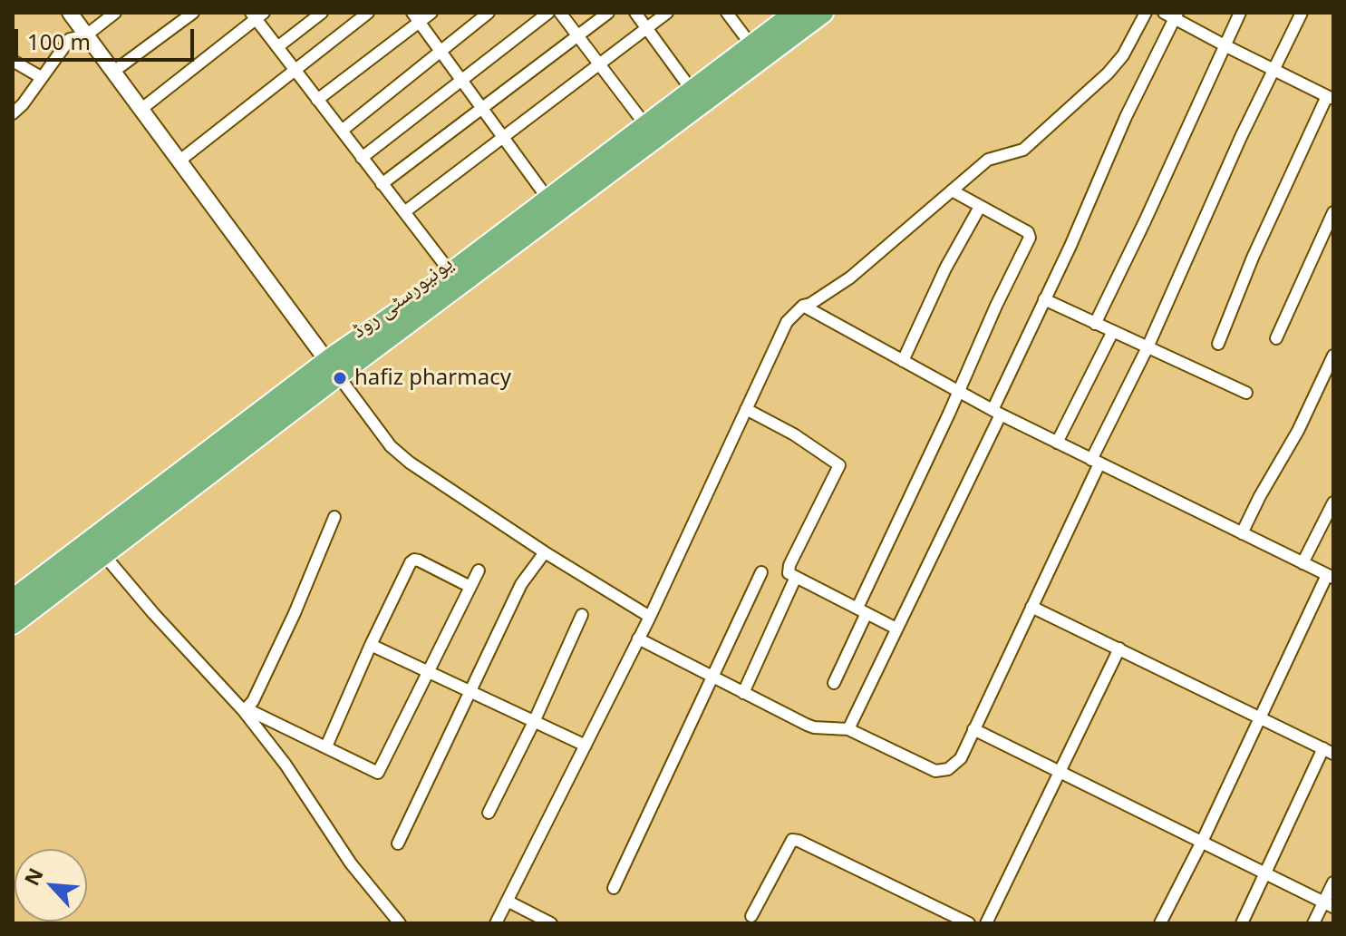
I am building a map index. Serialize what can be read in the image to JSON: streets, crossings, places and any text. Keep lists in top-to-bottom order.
{
  "streets": {
    "highway": ["یونیورسٹی روڈ"]
  },
  "places": ["hafiz pharmacy"],
  "scale_bar": "100 m",
  "north": "top left"
}
